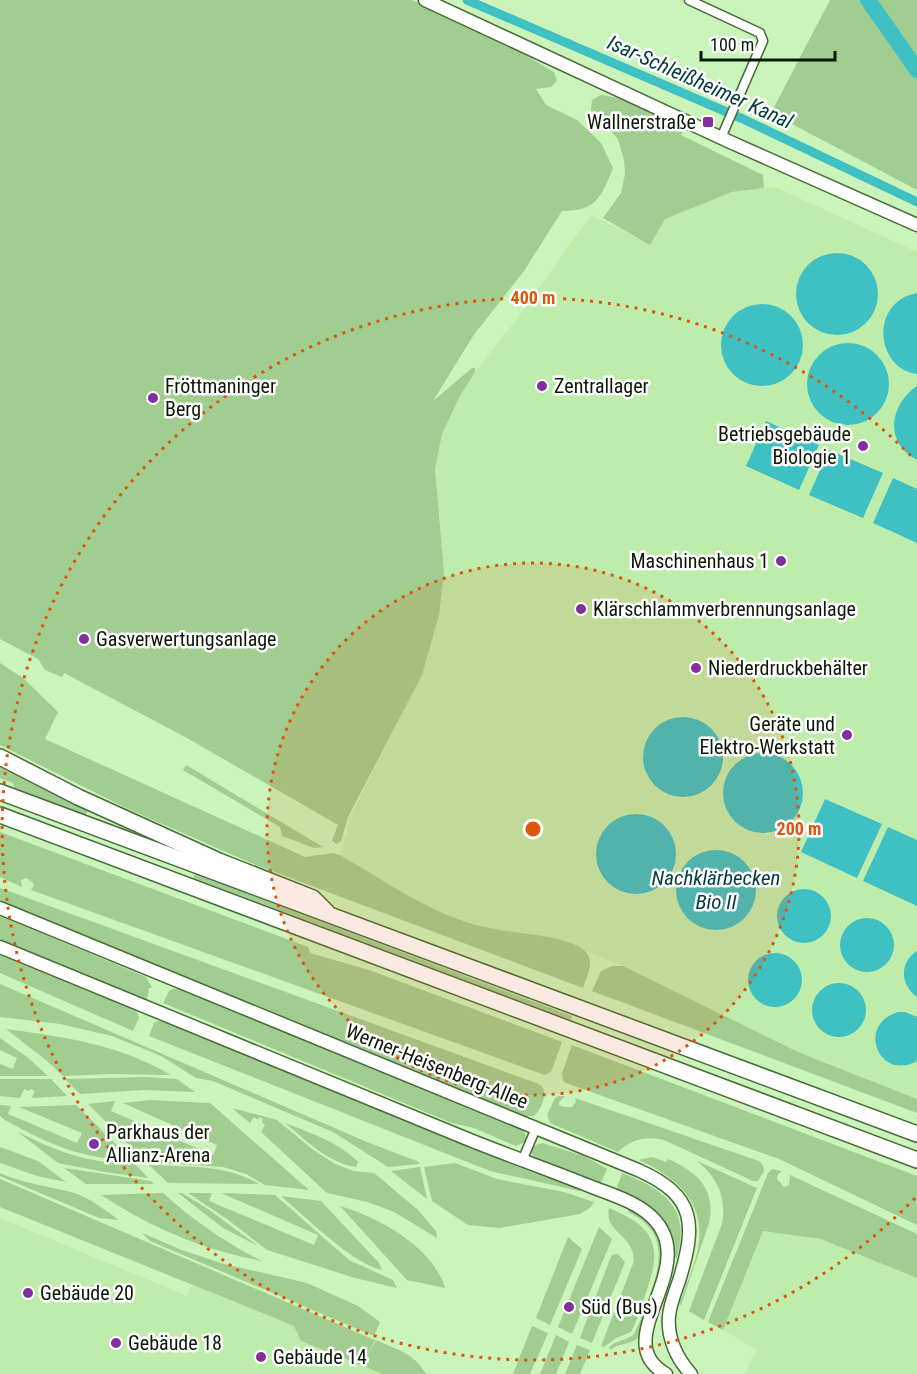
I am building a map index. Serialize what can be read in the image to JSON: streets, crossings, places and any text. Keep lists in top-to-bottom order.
{
  "streets": {
    "street": ["Werner-Heisenberg-Allee"]
  },
  "water": ["Isar-Schleißheimer Kanal", "Nachklärbecken Bio II"],
  "places": {
    "transit": ["Wallnerstraße"],
    "other": [
      "Zentrallager",
      "Fröttmaninger Berg",
      "Betriebsgebäude Biologie 1",
      "Maschinenhaus 1",
      "Klärschlammverbrennungsanlage",
      "Gasverwertungsanlage",
      "Niederdruckbehälter",
      "Geräte und Elektro-Werkstatt",
      "Parkhaus der Allianz-Arena",
      "Gebäude 20",
      "Süd (Bus)",
      "Gebäude 18",
      "Gebäude 14"
    ]
  },
  "scale_bar": "100 m",
  "rings": ["400 m", "200 m"]
}
